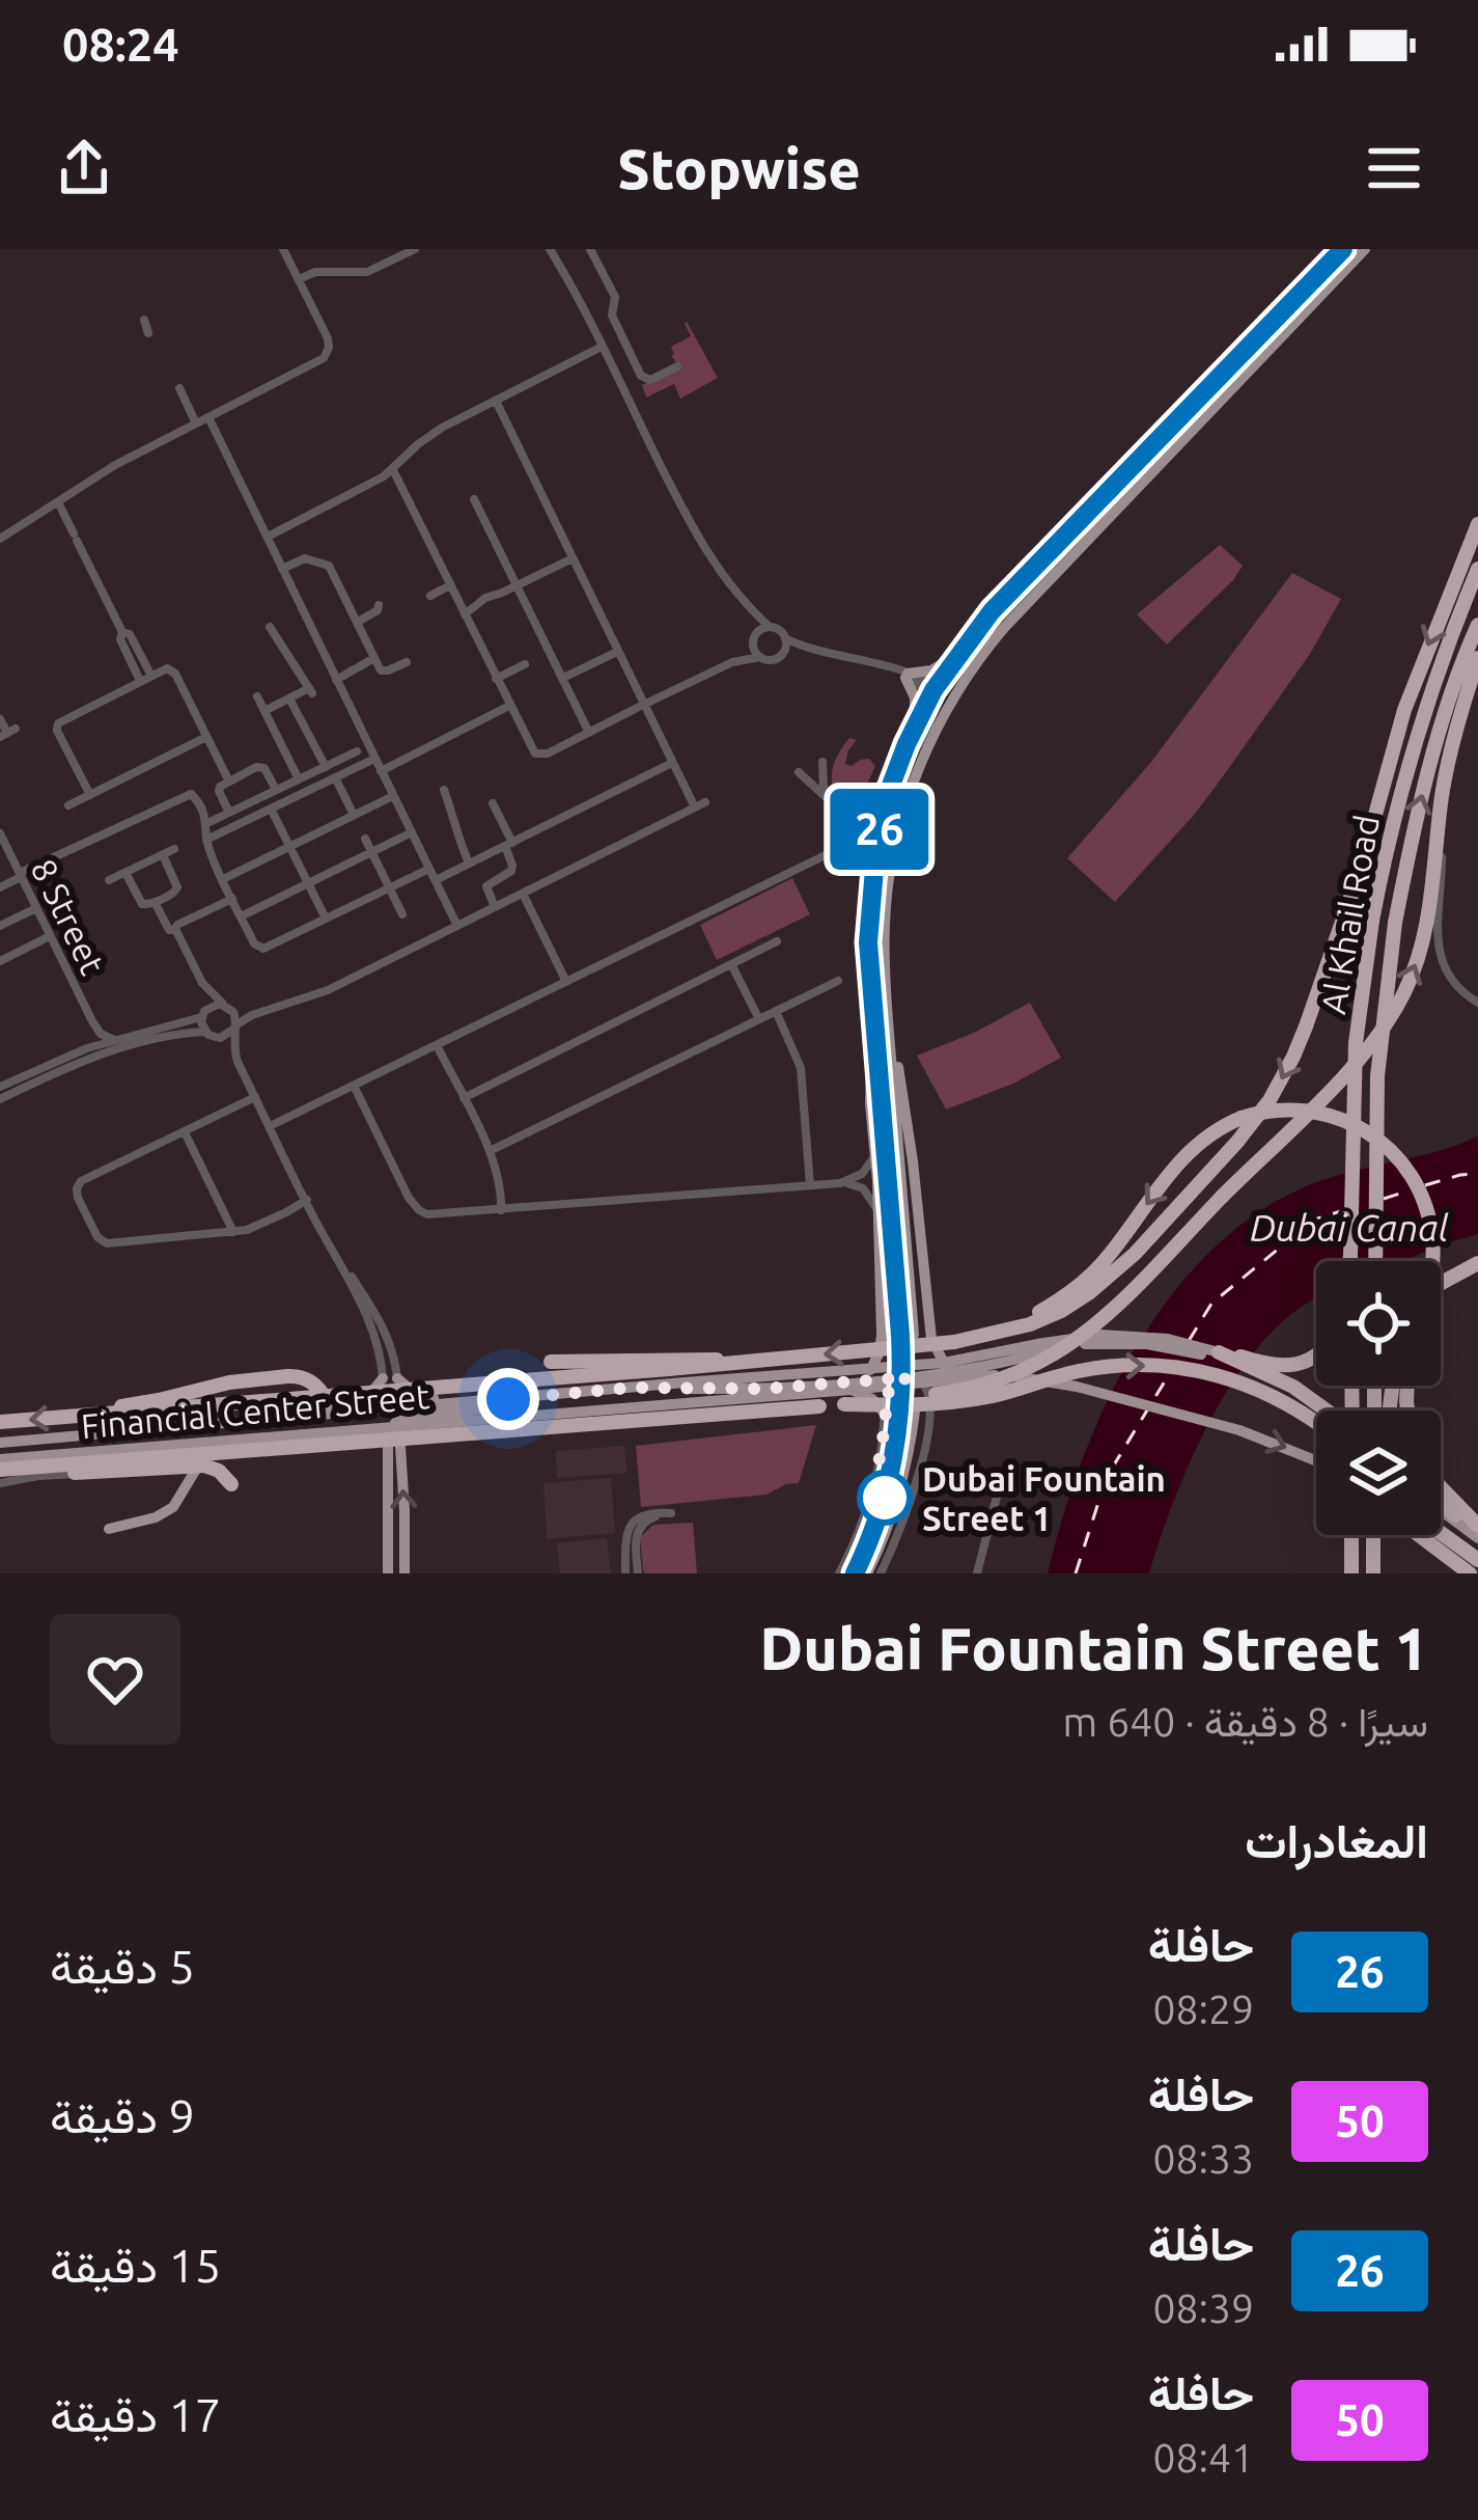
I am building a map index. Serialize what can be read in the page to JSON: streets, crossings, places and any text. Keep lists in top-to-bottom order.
{
  "streets": {
    "highway": ["Al Khail Road"],
    "main road": ["Financial Center Street"],
    "street": ["8 Street"]
  },
  "water": ["Dubai Canal"],
  "places": ["Dubai Fountain Street 1"],
  "lines": ["bus line 26"],
  "page": {
    "status": "08:24",
    "header": "Stopwise",
    "on_map": "26",
    "heading": [
      ["Dubai Fountain Street 1", "سيرًا · 8 دقيقة · 640 m"],
      "المغادرات"
    ],
    "list": [
      {
        "mark": "26",
        "name": "حافلة",
        "note": "08:29",
        "value": "5 دقيقة"
      },
      {
        "mark": "50",
        "name": "حافلة",
        "note": "08:33",
        "value": "9 دقيقة"
      },
      {
        "mark": "26",
        "name": "حافلة",
        "note": "08:39",
        "value": "15 دقيقة"
      },
      {
        "mark": "50",
        "name": "حافلة",
        "note": "08:41",
        "value": "17 دقيقة"
      }
    ]
  }
}
